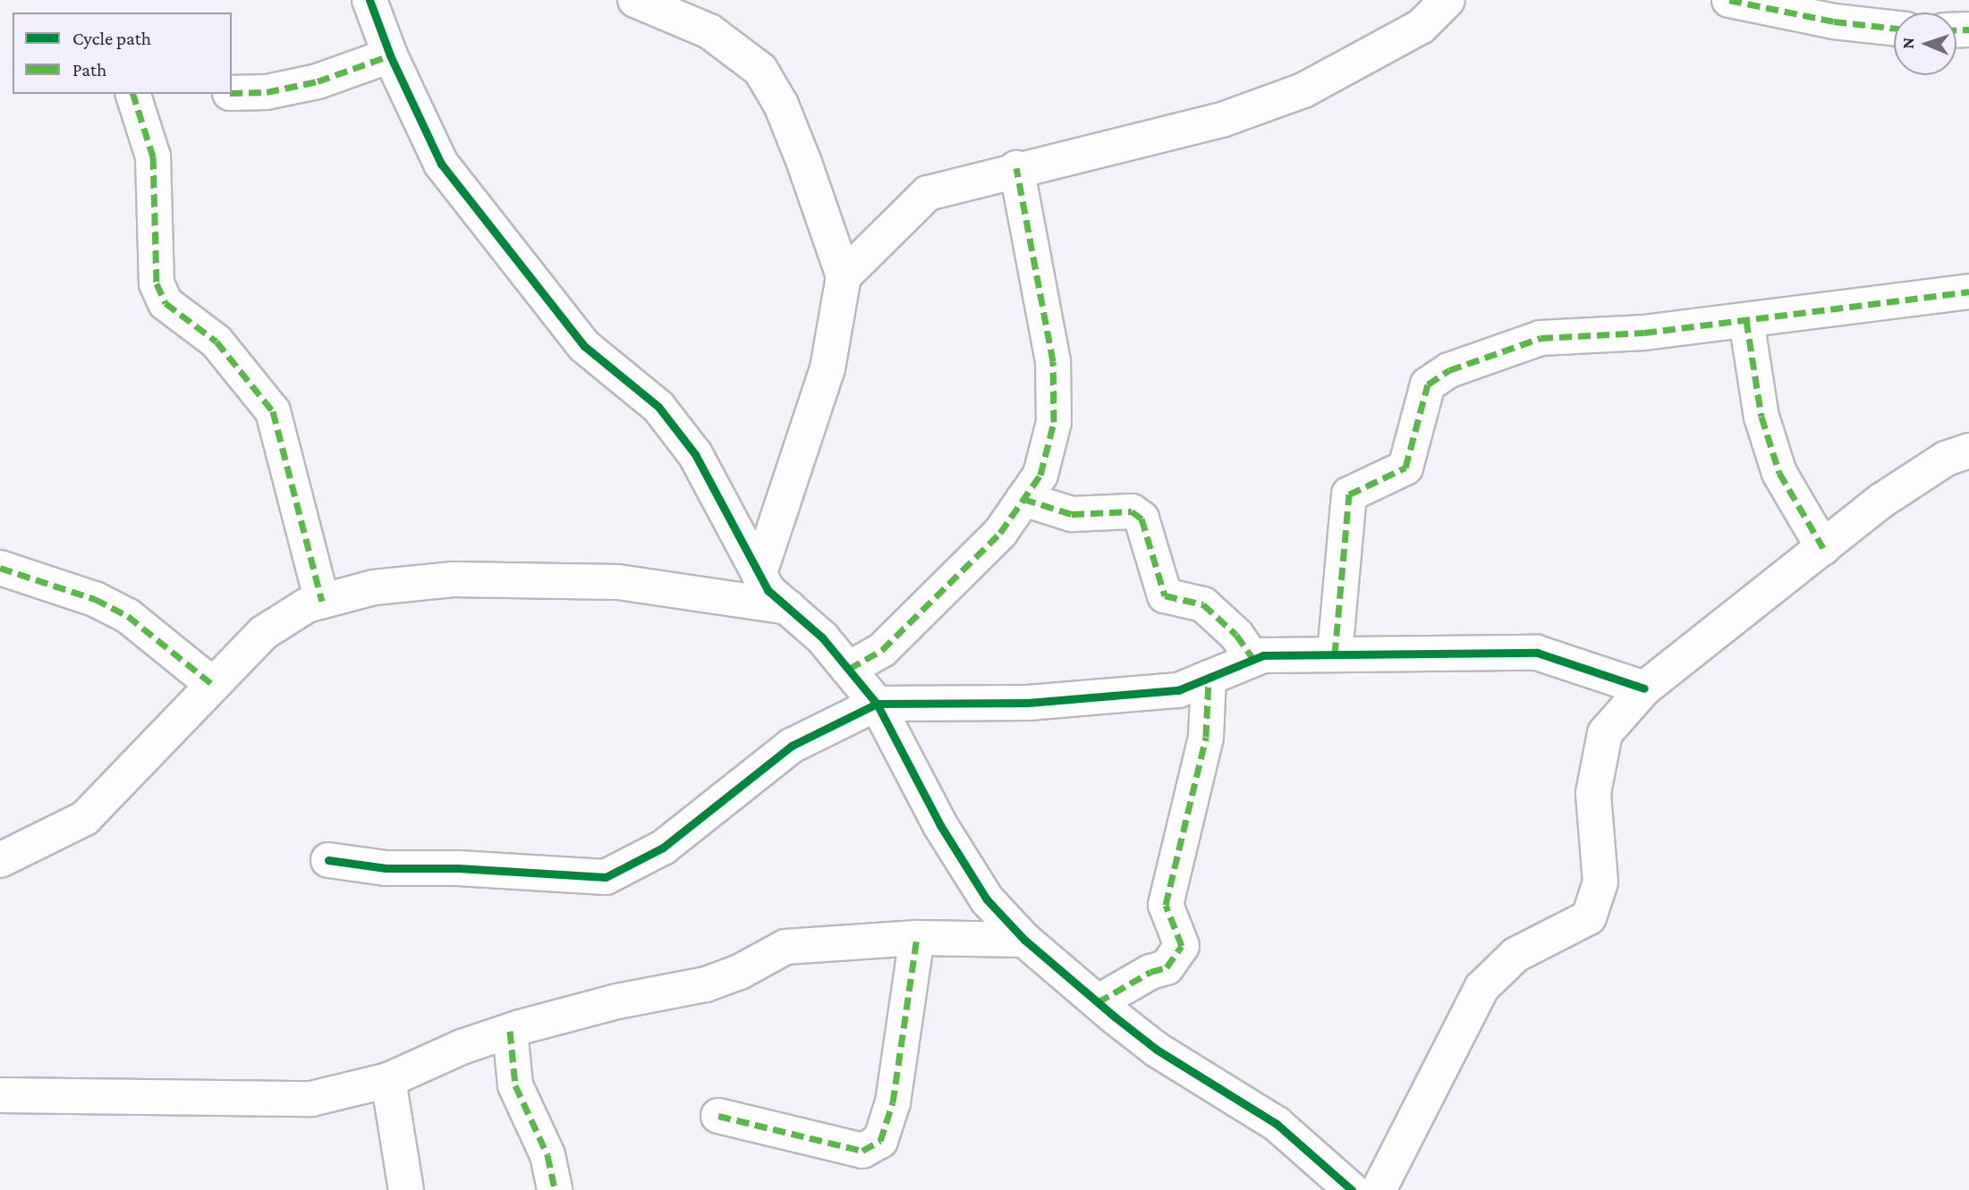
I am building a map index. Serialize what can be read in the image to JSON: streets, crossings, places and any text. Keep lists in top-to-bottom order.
{
  "legend": ["Cycle path", "Path"],
  "north": "left"
}
